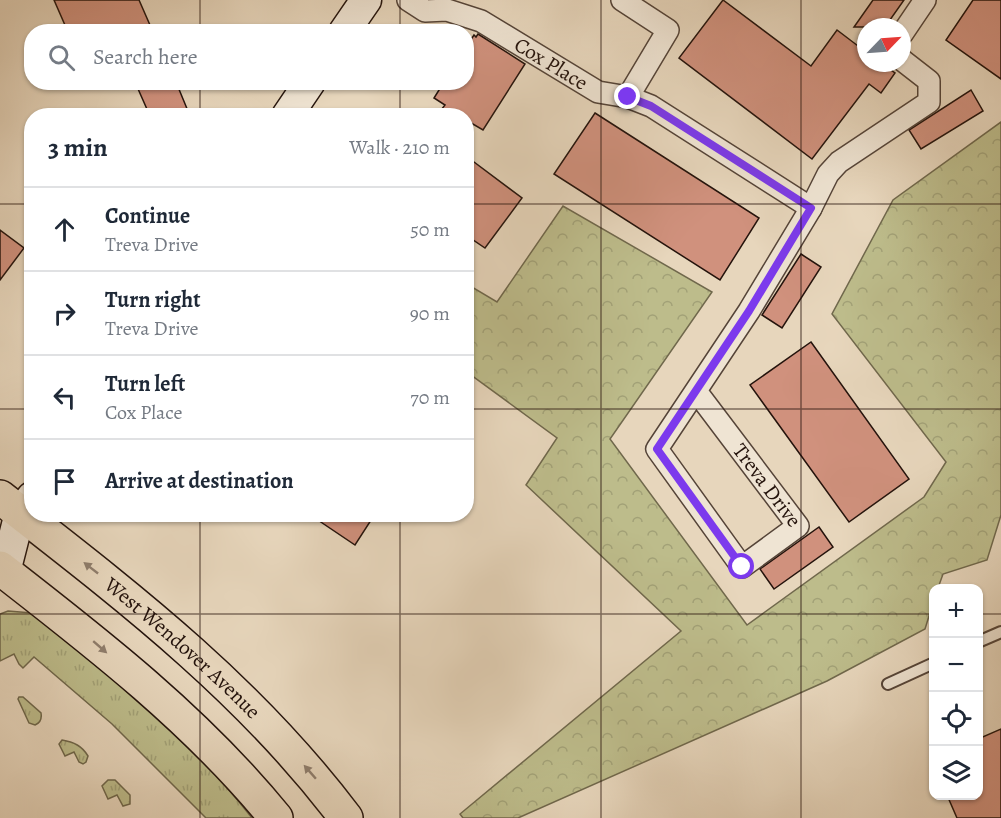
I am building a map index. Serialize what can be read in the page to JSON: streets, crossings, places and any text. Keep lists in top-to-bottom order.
{
  "streets": {
    "highway": ["West Wendover Avenue"],
    "street": ["Cox Place", "Treva Drive"]
  },
  "crossings": [
    ["Cox Place", "Treva Drive"]
  ],
  "north": "top right",
  "page": {
    "search": "Search here",
    "heading": ["3 min", "Walk · 210 m"],
    "list": [
      ["Continue", "Treva Drive", "50 m"],
      ["Turn right", "Treva Drive", "90 m"],
      ["Turn left", "Cox Place", "70 m"],
      "Arrive at destination"
    ],
    "map_buttons": ["+", "−"]
  }
}
